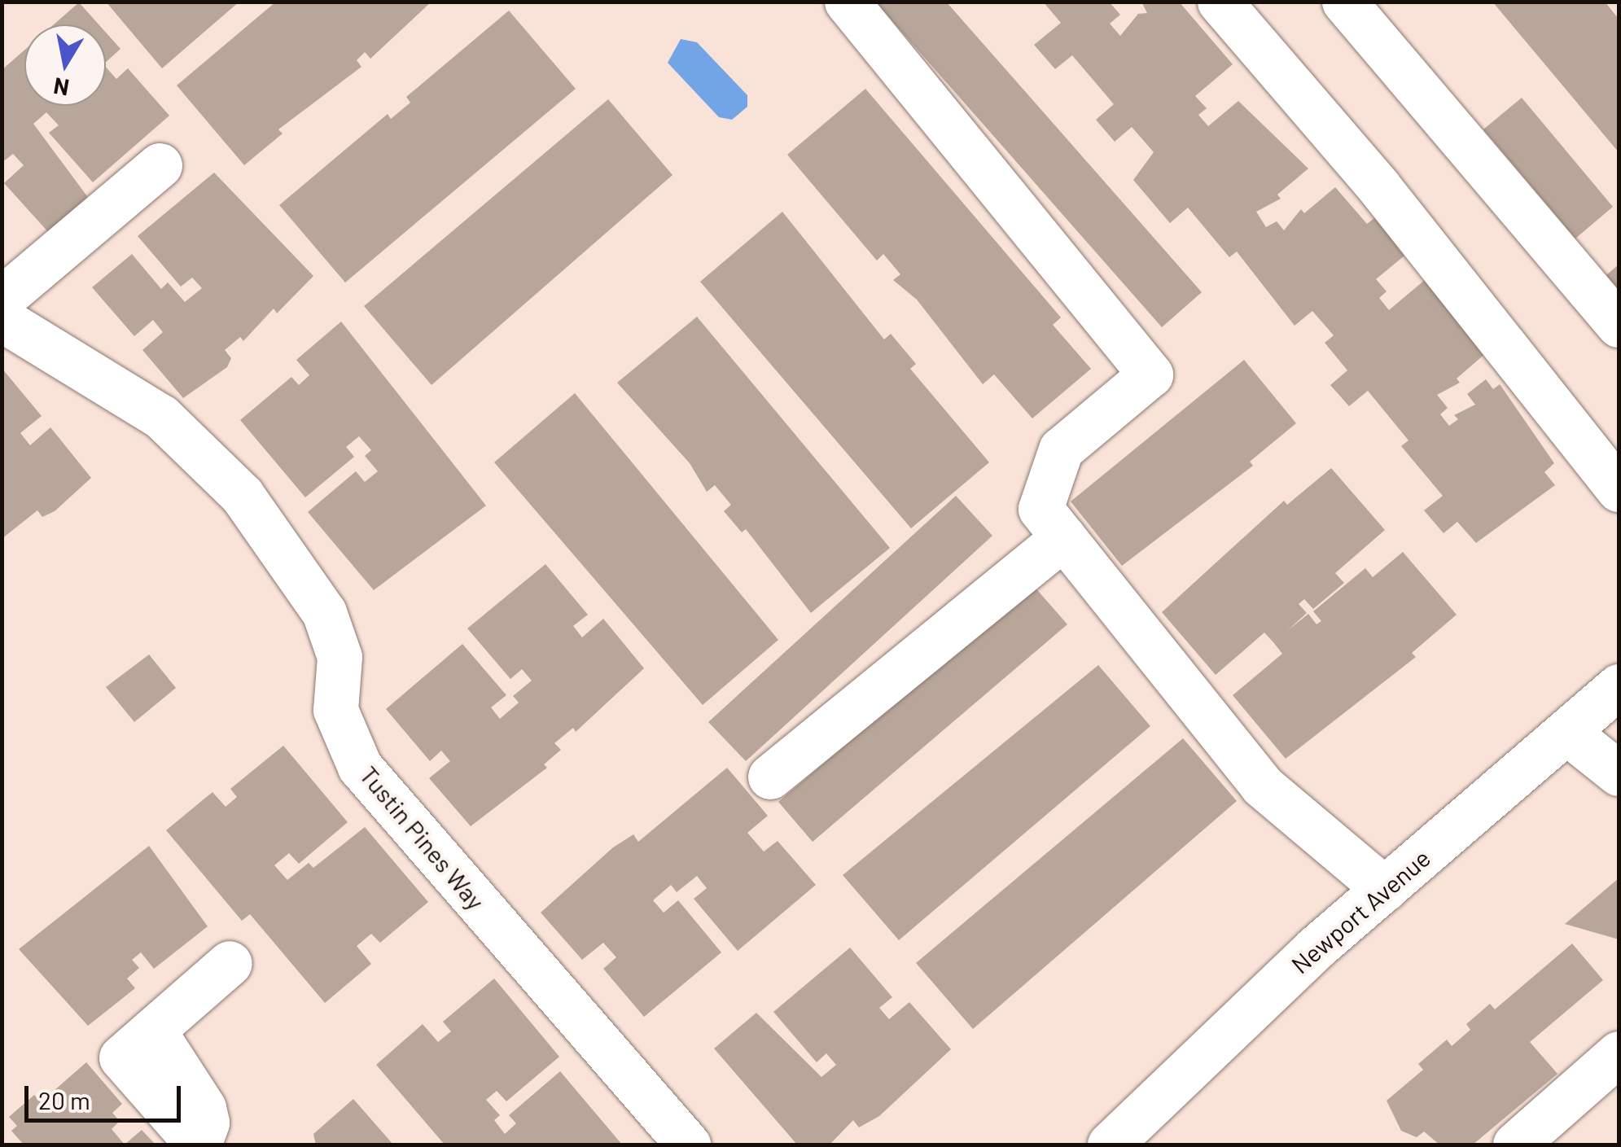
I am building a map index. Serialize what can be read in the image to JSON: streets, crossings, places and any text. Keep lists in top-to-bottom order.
{
  "streets": {
    "street": ["Tustin Pines Way", "Newport Avenue"]
  },
  "scale_bar": "20 m",
  "north": "bottom"
}
